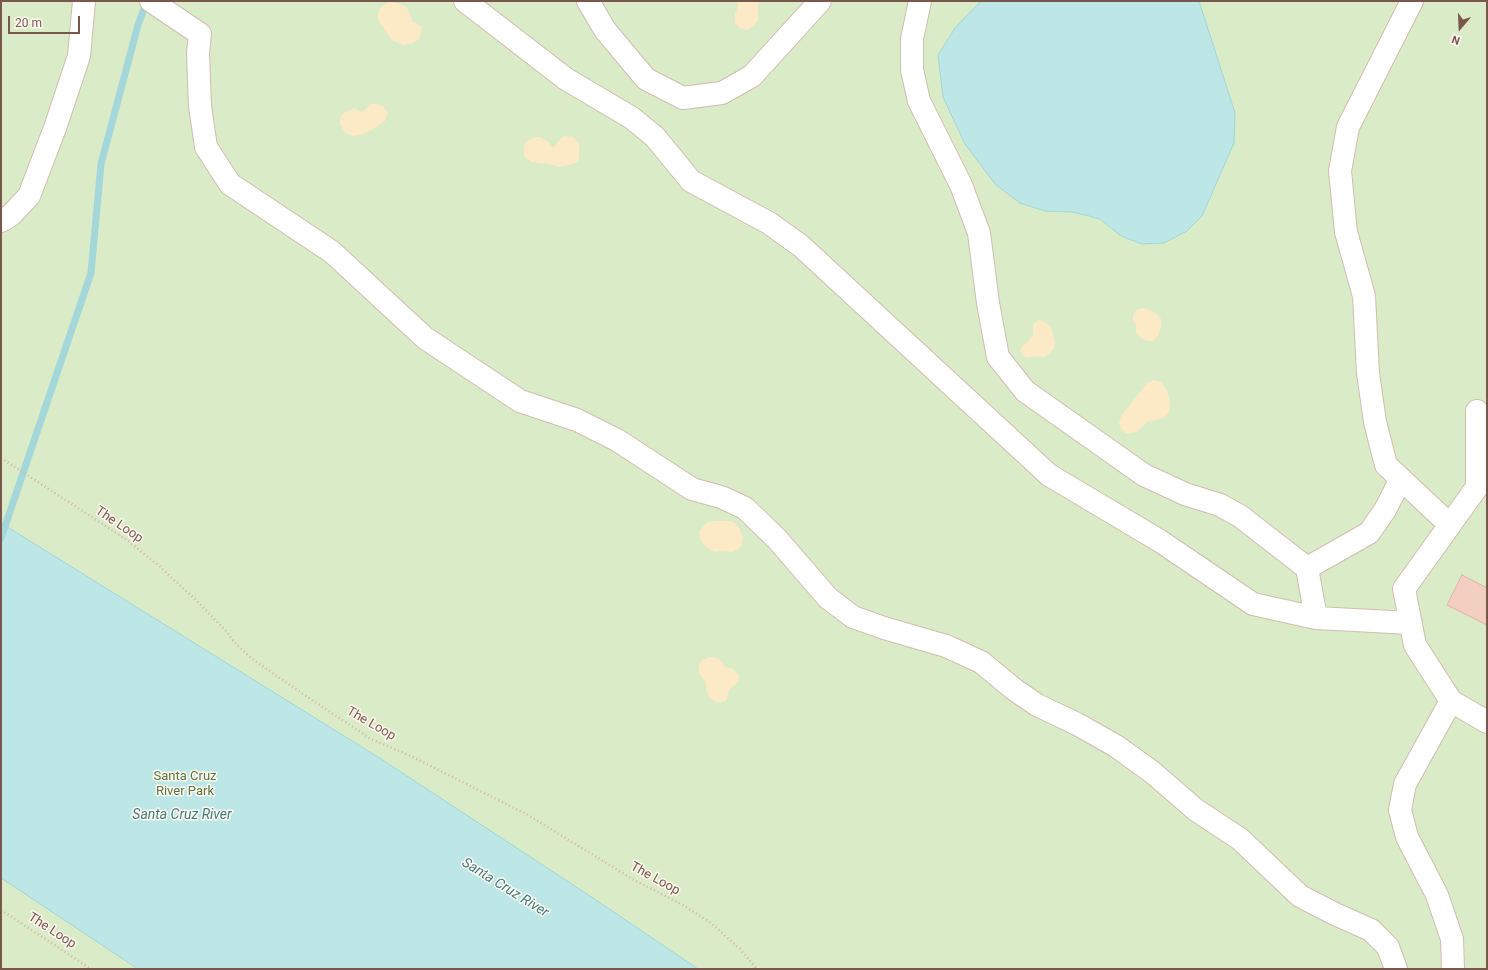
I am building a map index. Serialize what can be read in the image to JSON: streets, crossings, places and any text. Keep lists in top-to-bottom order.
{
  "streets": {
    "path": ["The Loop"]
  },
  "water": ["Santa Cruz River"],
  "parks": ["Santa Cruz River Park"],
  "scale_bar": "20 m",
  "north": "bottom"
}
